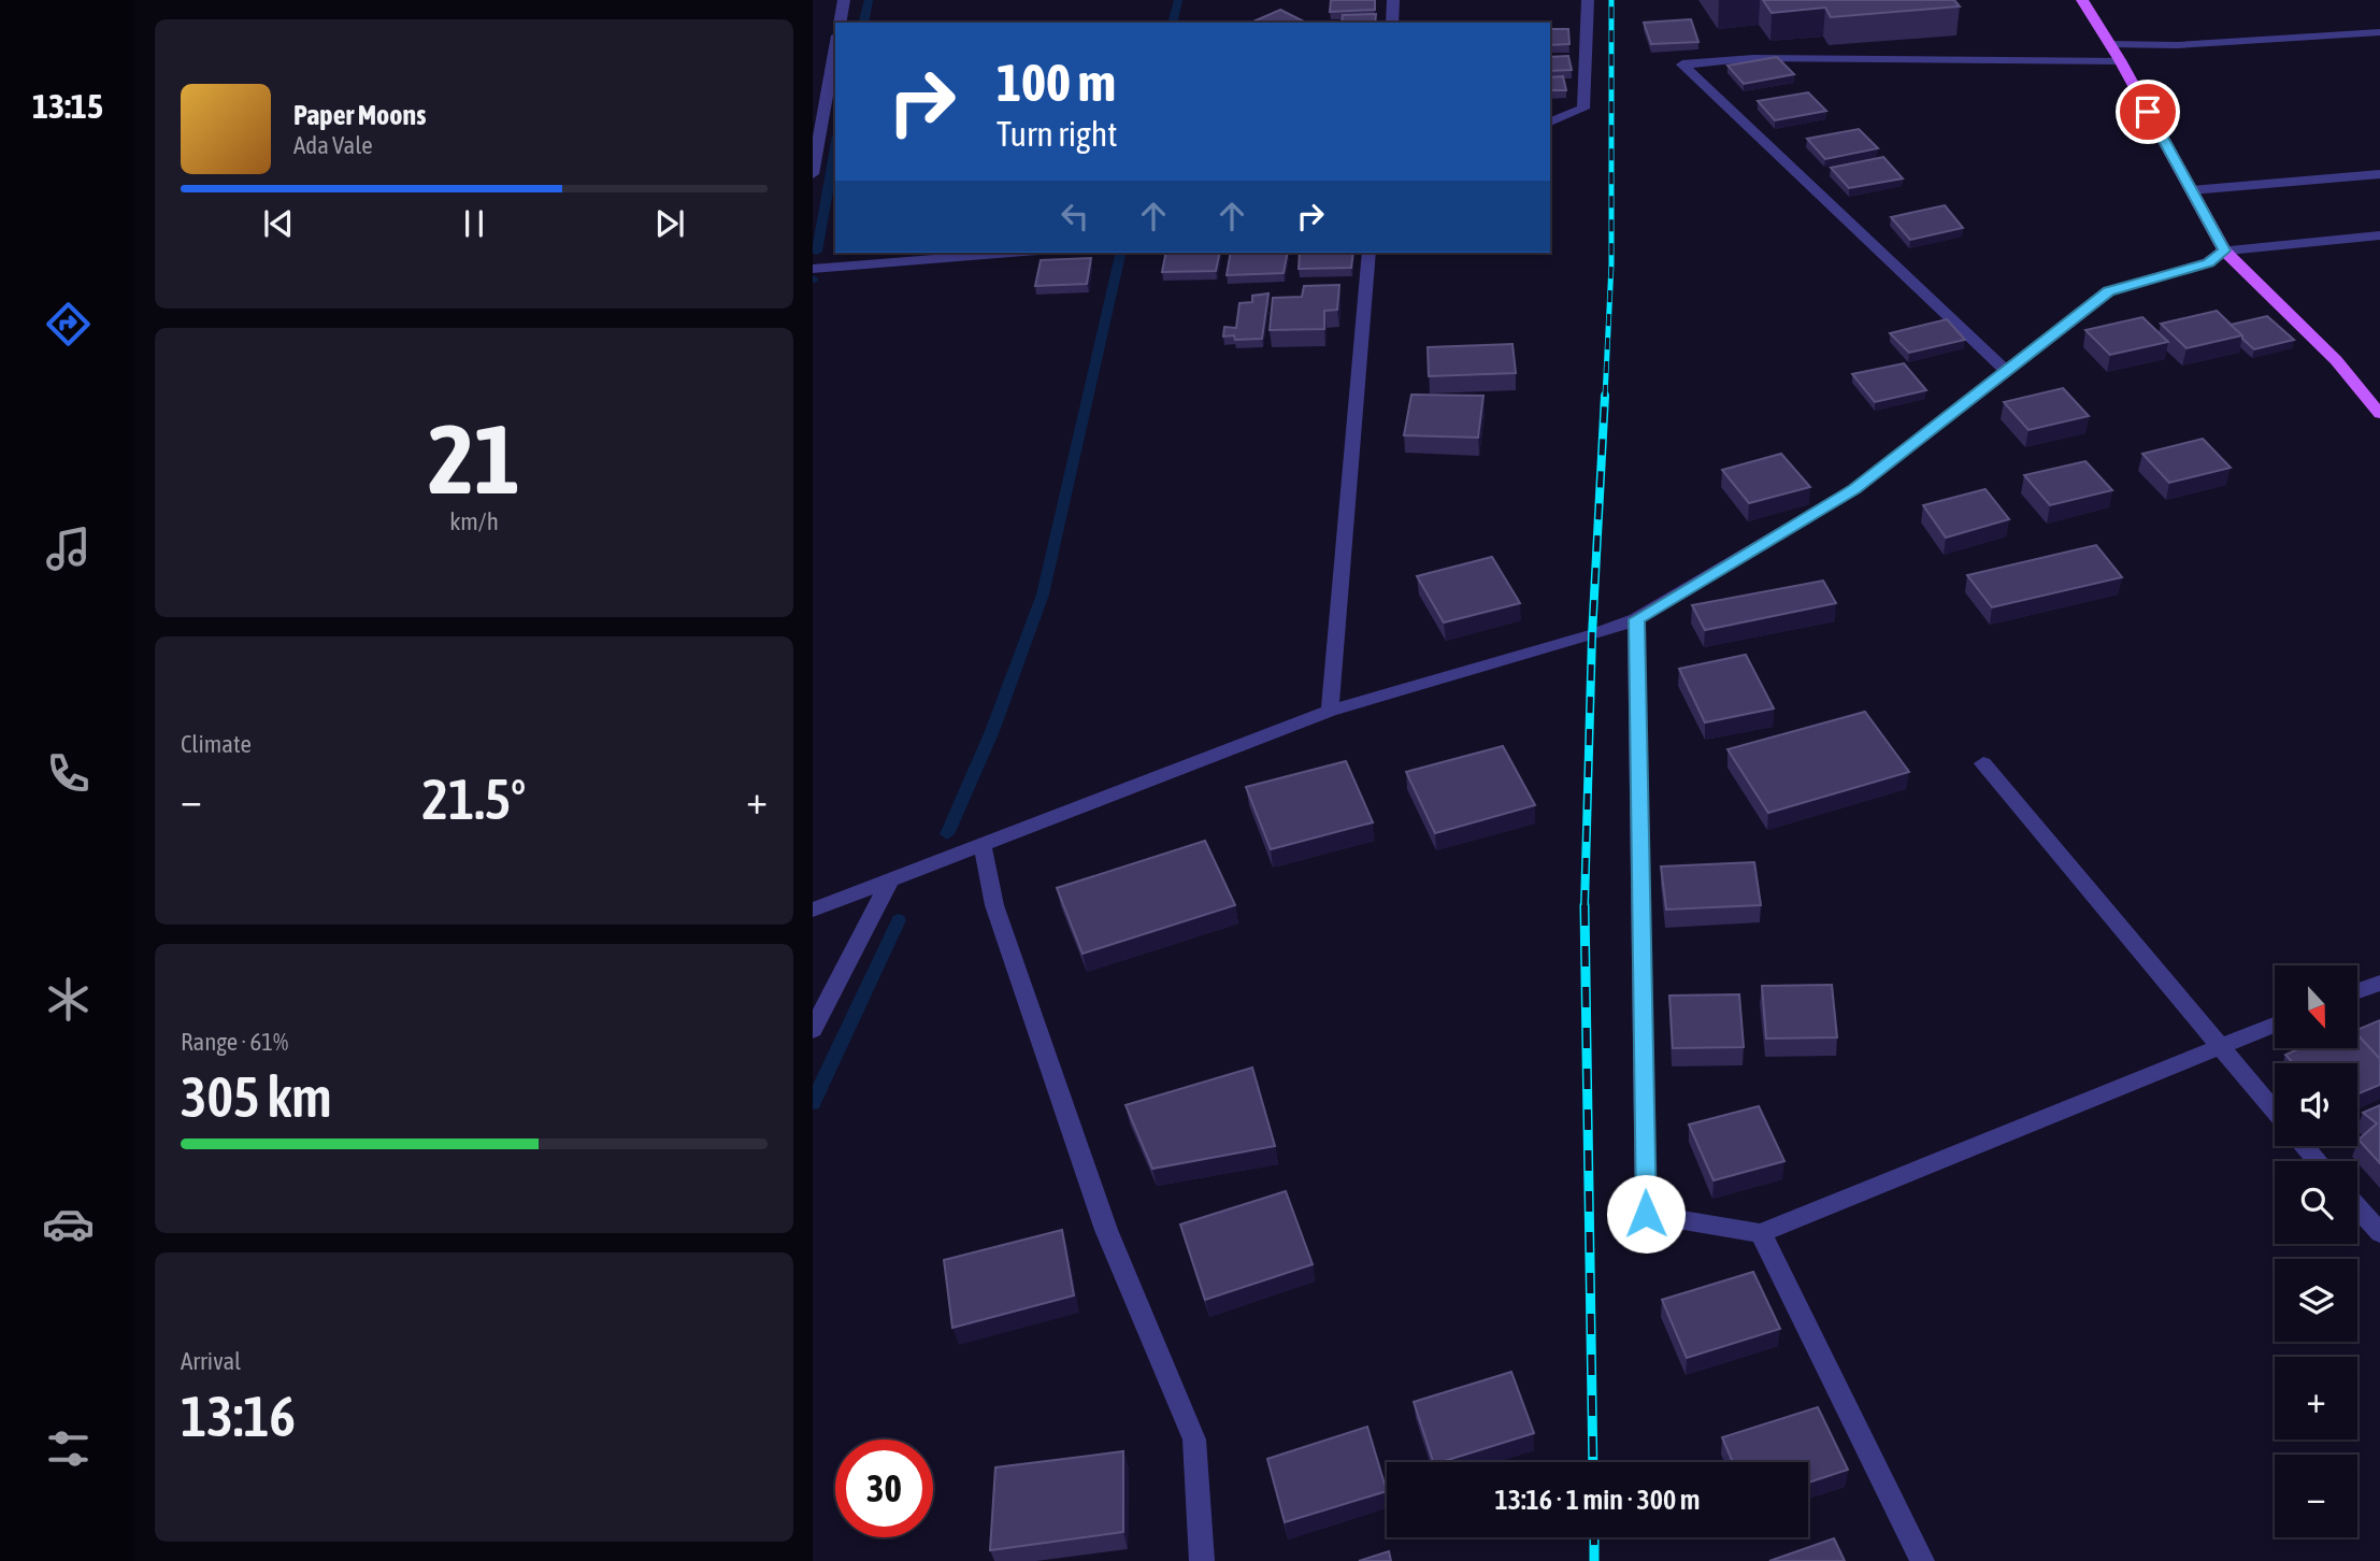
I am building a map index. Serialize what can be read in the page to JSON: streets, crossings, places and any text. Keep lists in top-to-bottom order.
{
  "north": "bottom",
  "page": {
    "tabs": "13:15",
    "turn": ["100 m", "Turn right"],
    "song": ["Paper Moons", "Ada Vale"],
    "tile": [
      ["21", "km/h"],
      "Climate",
      ["Range · 61%", "305 km"],
      ["Arrival", "13:16"]
    ],
    "heat": ["−", "21.5°", "+"],
    "map_buttons": ["+", "−"],
    "limit": "30",
    "trip": "13:16 · 1 min · 300 m"
  }
}
